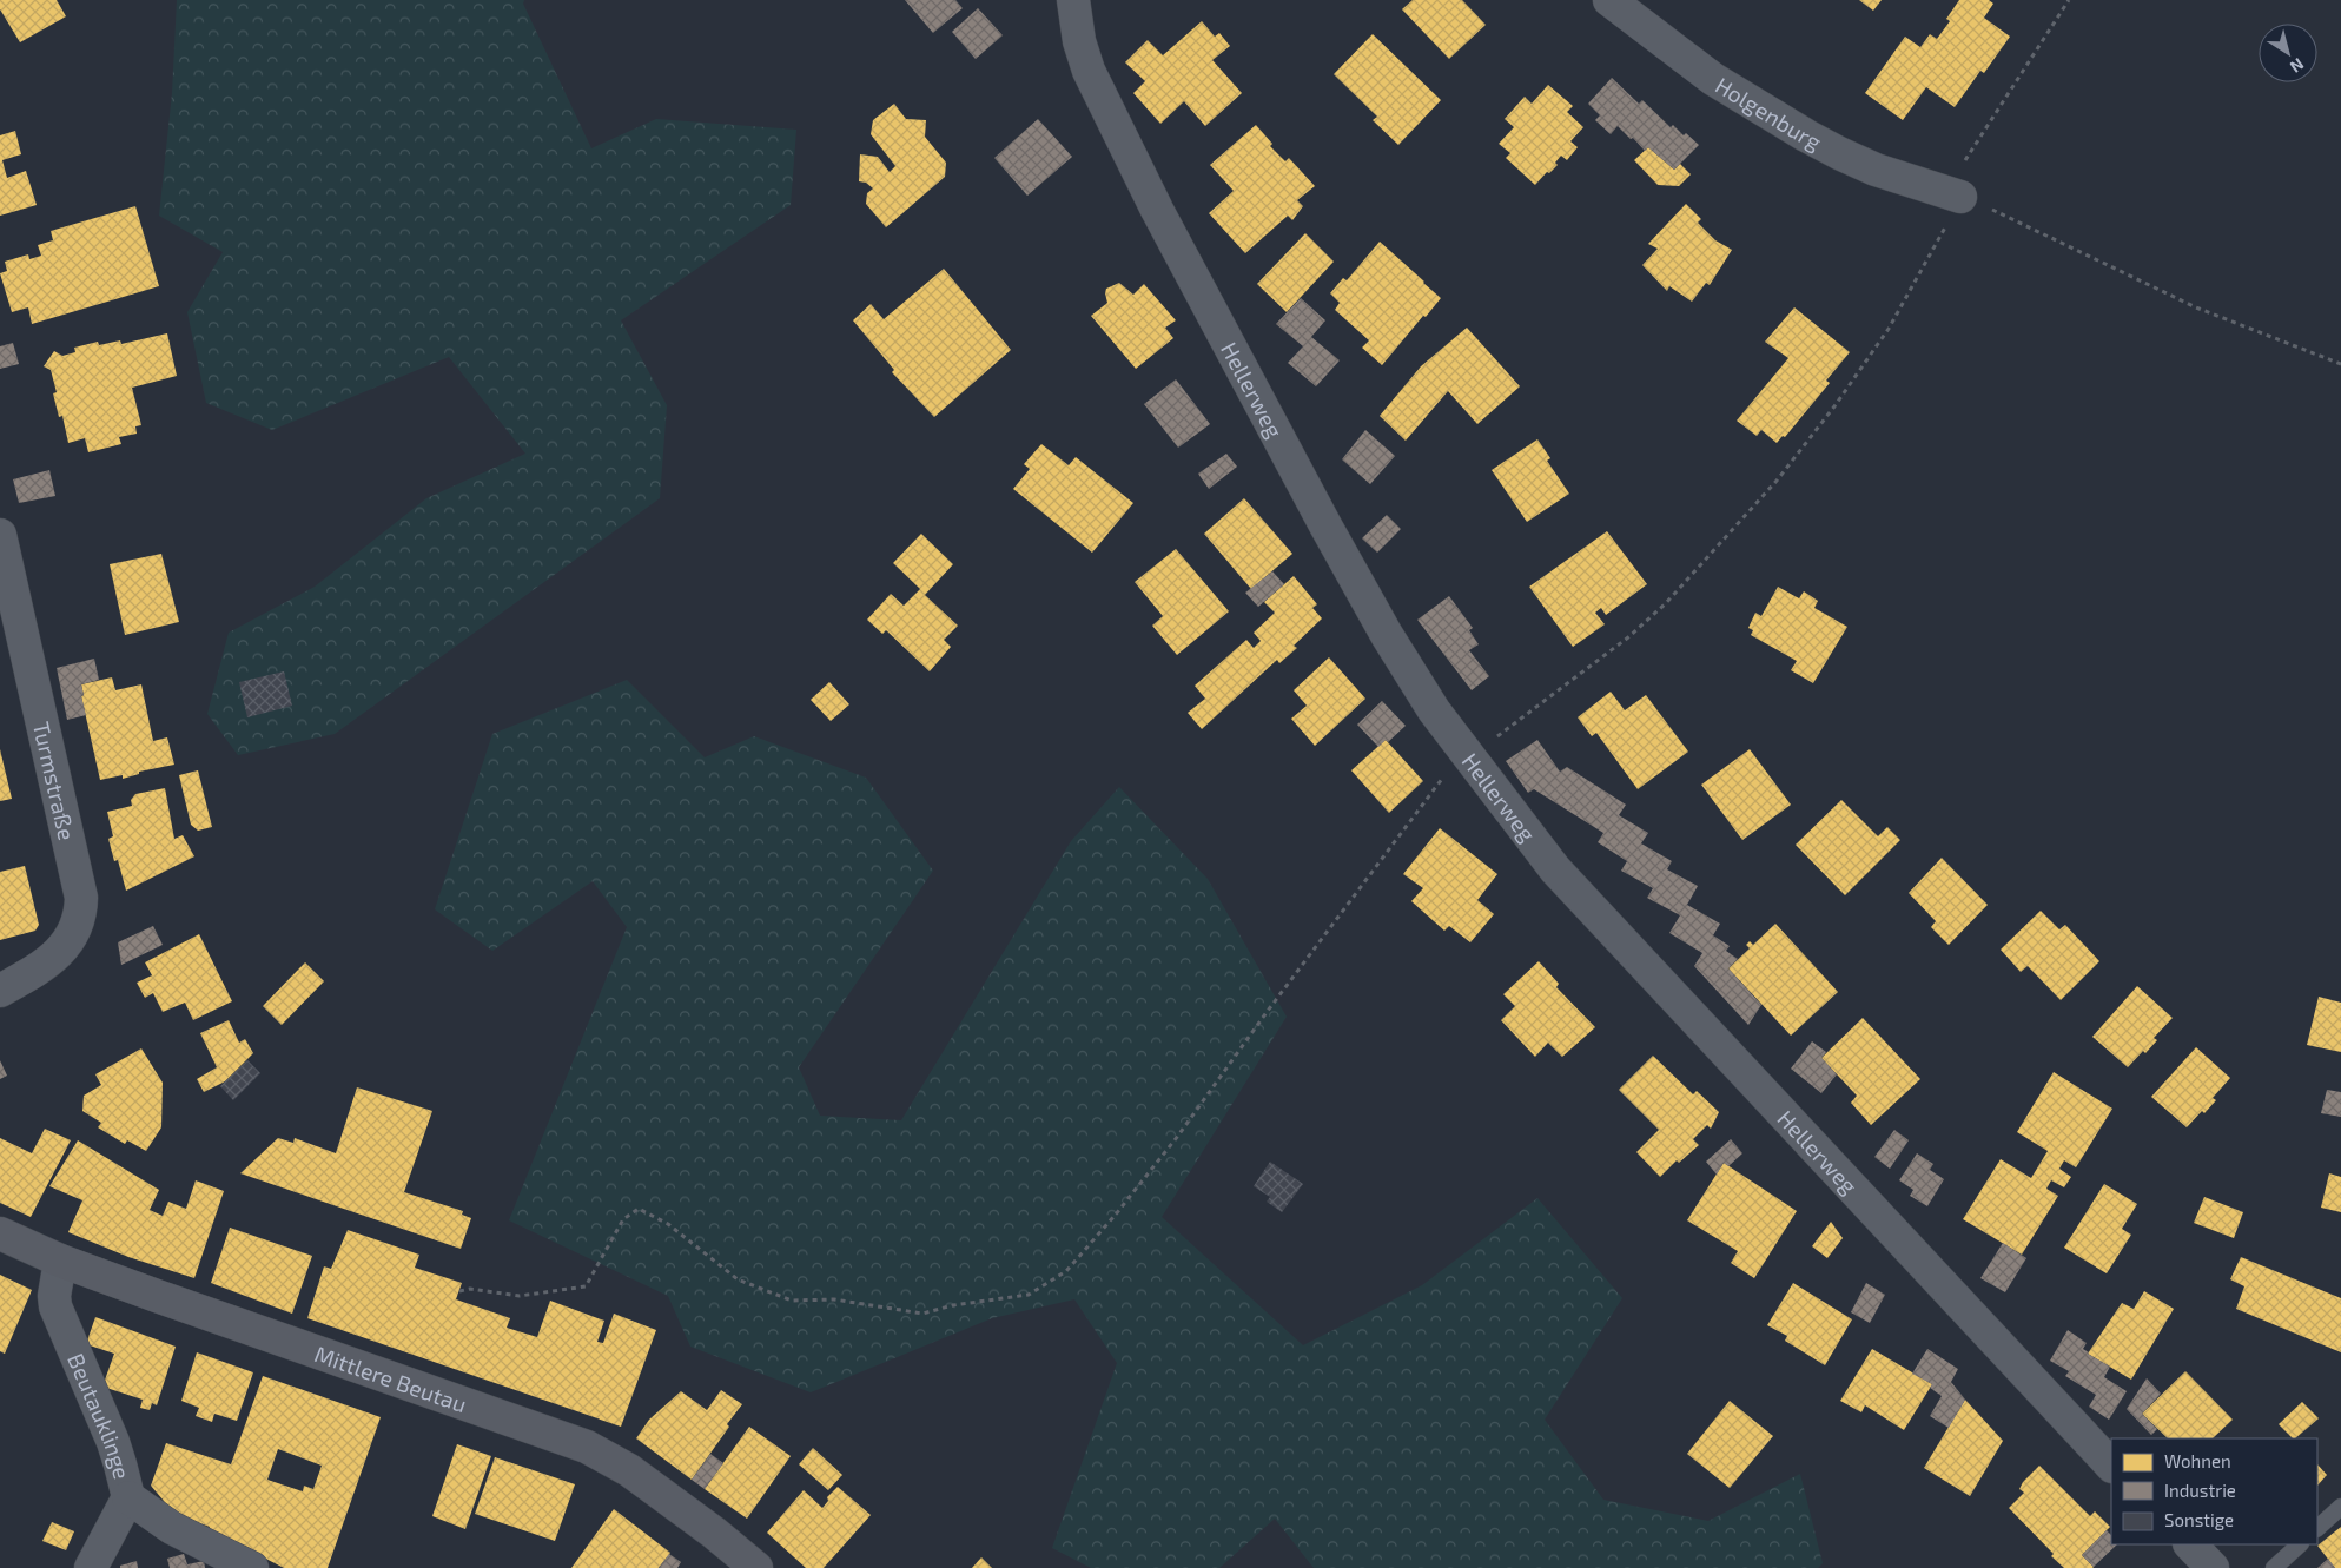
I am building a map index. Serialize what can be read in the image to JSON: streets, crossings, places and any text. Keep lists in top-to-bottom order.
{
  "streets": {
    "main road": ["Mittlere Beutau"],
    "street": [
      "Holgenburg",
      "Hellerweg",
      "Turmstraße",
      "Beutauklinge"
    ]
  },
  "crossings": [
    ["Mittlere Beutau", "Beutauklinge"]
  ],
  "legend": ["Wohnen", "Industrie", "Sonstige"],
  "north": "bottom right"
}
